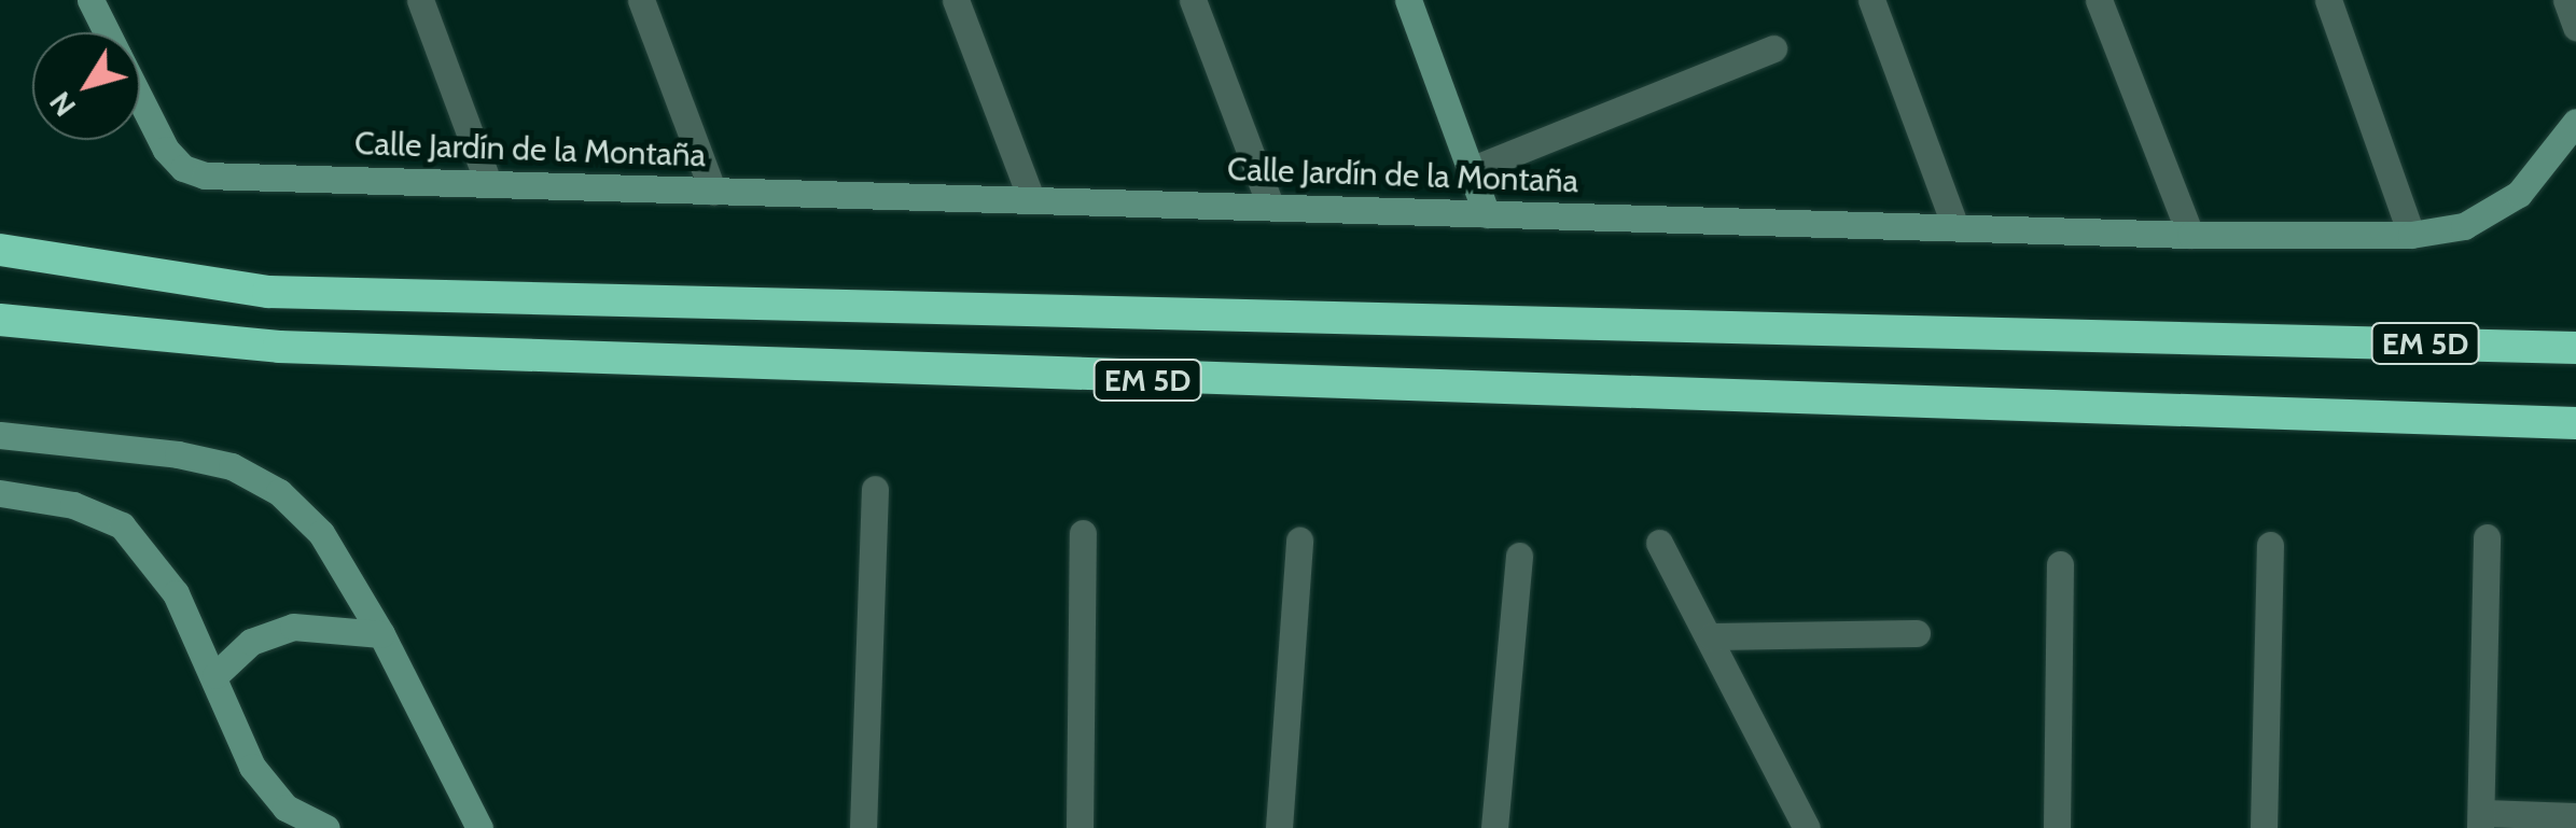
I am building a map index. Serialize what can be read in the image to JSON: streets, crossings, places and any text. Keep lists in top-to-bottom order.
{
  "streets": {
    "highway": ["EM 5D"],
    "street": ["Calle Jardín de la Montaña"]
  },
  "north": "bottom left"
}
